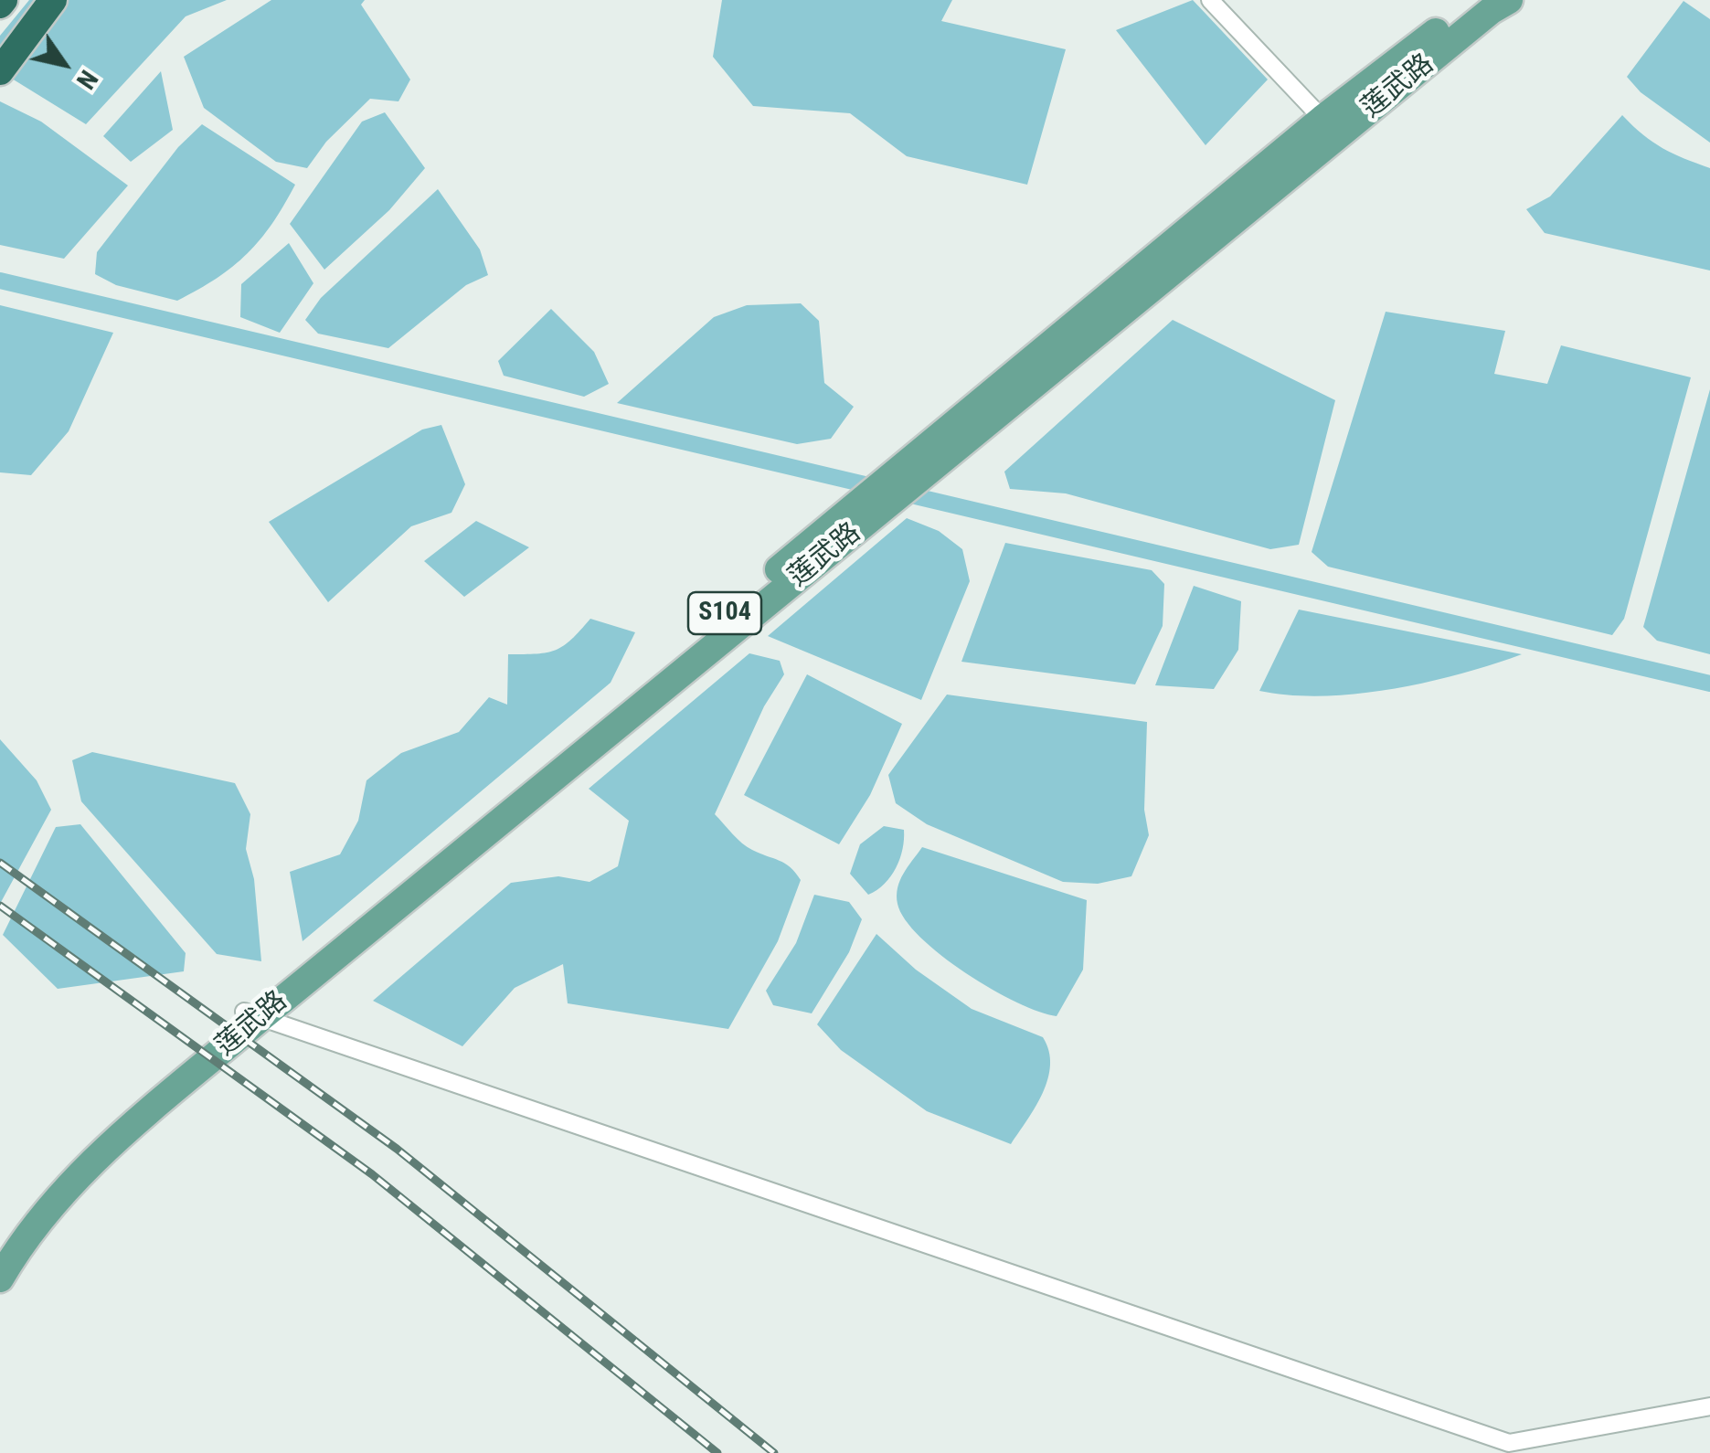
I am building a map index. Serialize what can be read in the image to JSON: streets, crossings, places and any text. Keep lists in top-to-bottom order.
{
  "streets": {
    "main road": ["莲武路", "S104"]
  },
  "north": "bottom right"
}
